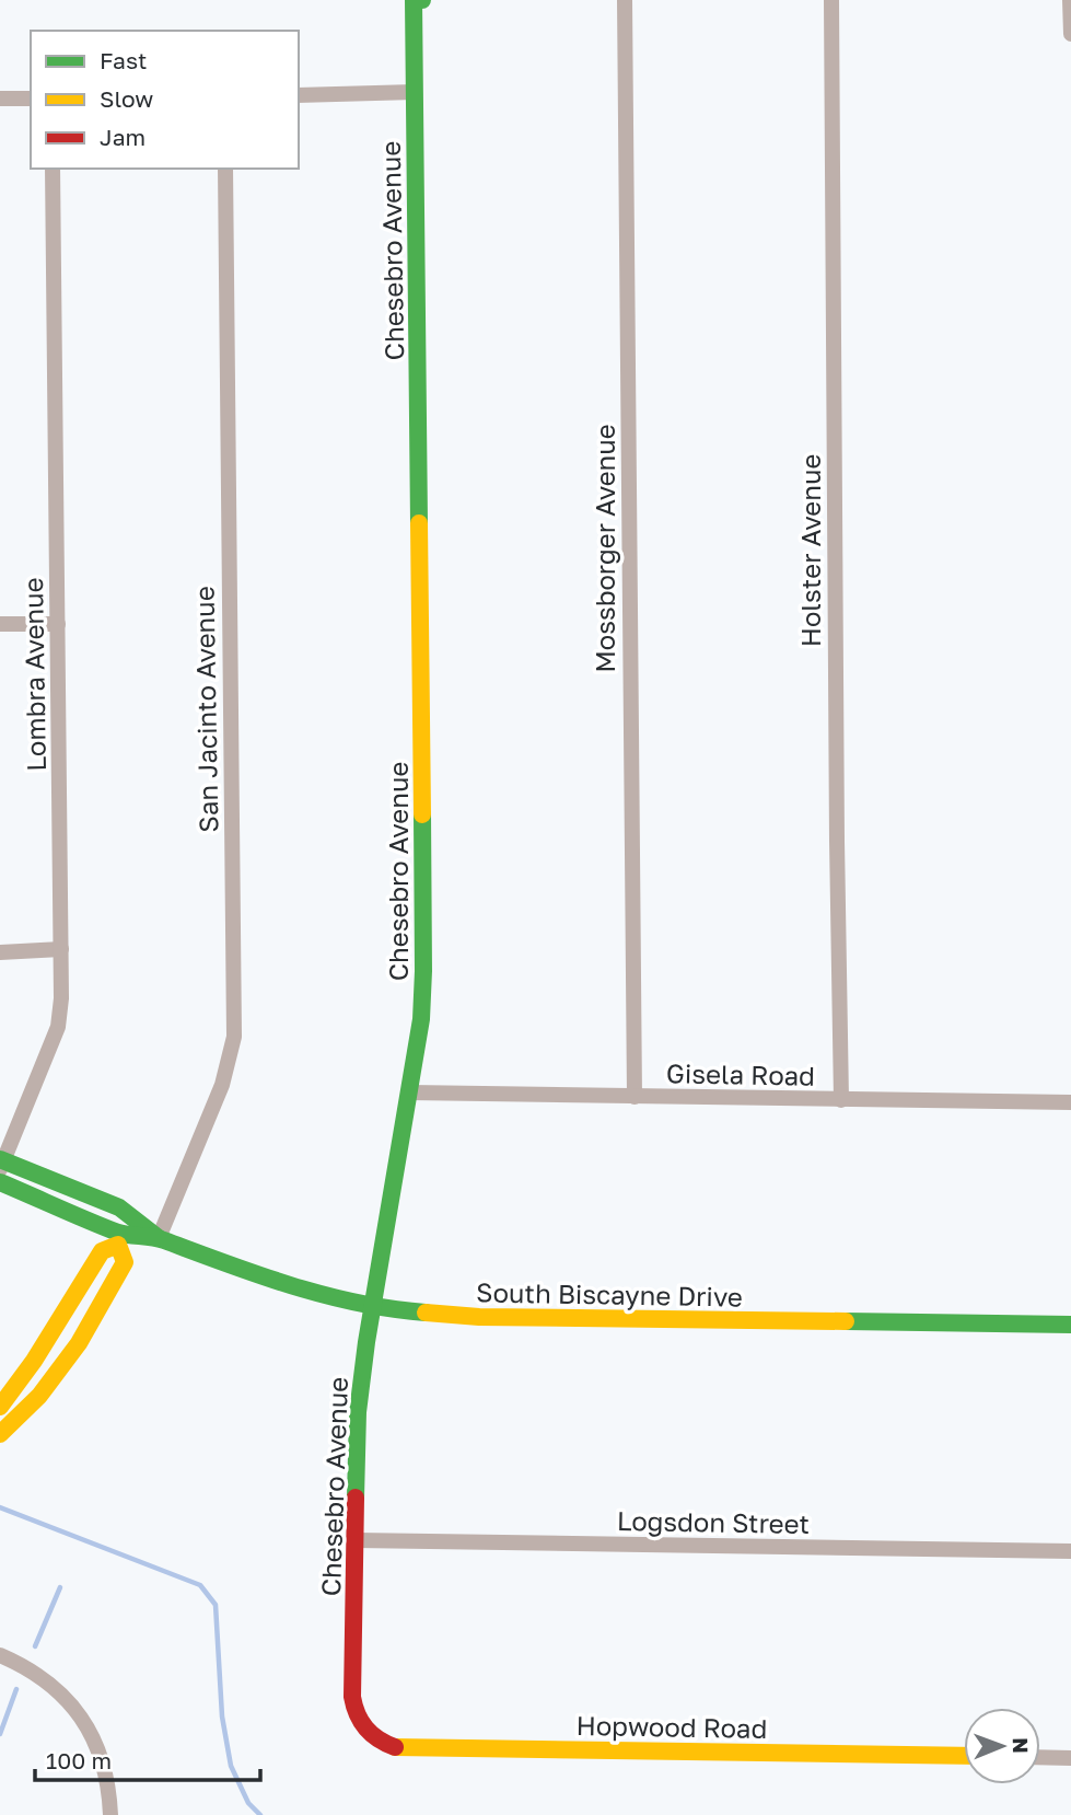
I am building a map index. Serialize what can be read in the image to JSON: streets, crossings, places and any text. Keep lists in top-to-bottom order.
{
  "streets": {
    "street": [
      "Chesebro Avenue",
      "Mossborger Avenue",
      "Holster Avenue",
      "Lombra Avenue",
      "San Jacinto Avenue",
      "Gisela Road",
      "South Biscayne Drive",
      "Logsdon Street",
      "Hopwood Road"
    ]
  },
  "crossings": [
    ["Chesebro Avenue", "Gisela Road"],
    ["Chesebro Avenue", "South Biscayne Drive"],
    ["Chesebro Avenue", "Logsdon Street"],
    ["Chesebro Avenue", "Hopwood Road"],
    ["Mossborger Avenue", "Gisela Road"],
    ["Holster Avenue", "Gisela Road"],
    ["Lombra Avenue", "South Biscayne Drive"],
    ["San Jacinto Avenue", "South Biscayne Drive"]
  ],
  "legend": ["Fast", "Slow", "Jam"],
  "scale_bar": "100 m",
  "north": "right"
}
